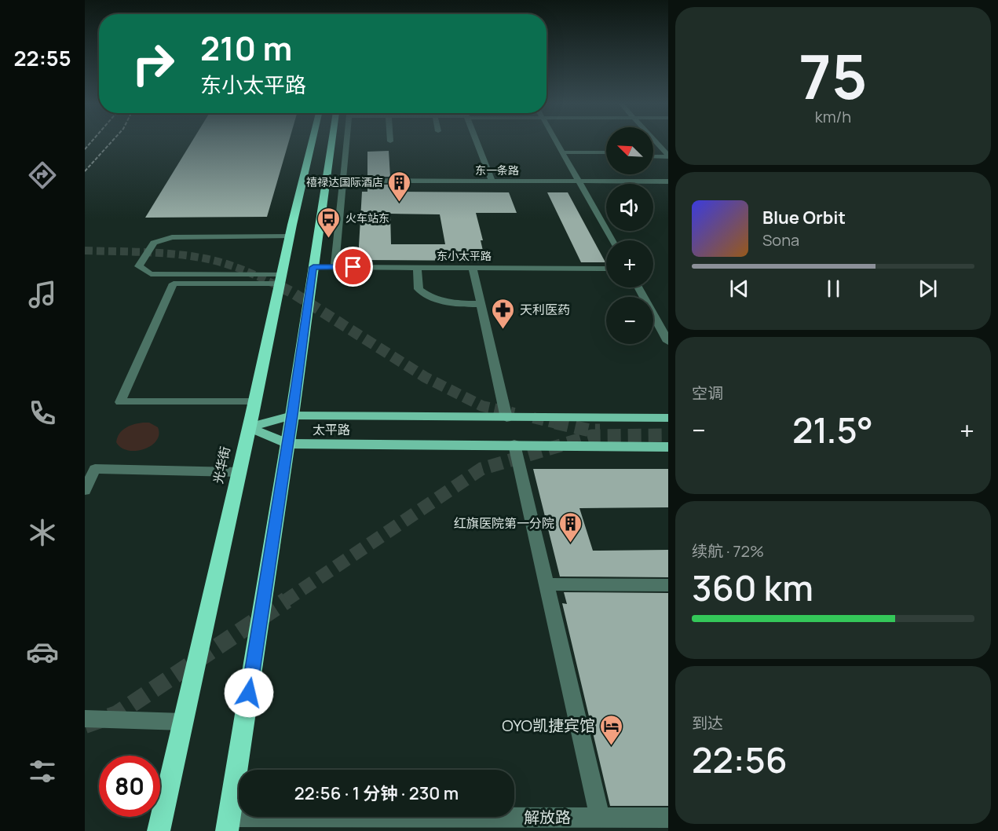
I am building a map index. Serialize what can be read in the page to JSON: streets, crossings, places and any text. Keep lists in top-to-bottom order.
{
  "streets": {
    "highway": ["光华街"],
    "main road": ["太平路"],
    "street": ["东一条路", "东小太平路", "解放路"]
  },
  "crossings": [
    ["太平路", "光华街"]
  ],
  "places": {
    "building": ["禧禄达国际酒店", "红旗医院第一分院"],
    "bus stop": ["火车站东"],
    "pharmacy": ["天利医药"],
    "hotel": ["OYO凯捷宾馆"]
  },
  "north": "top left",
  "page": {
    "tabs": "22:55",
    "tile": [
      ["75", "km/h"],
      "空调",
      ["续航 · 72%", "360 km"],
      ["到达", "22:56"]
    ],
    "turn": ["210 m", "东小太平路"],
    "map_buttons": ["+", "−"],
    "song": ["Blue Orbit", "Sona"],
    "heat": ["−", "21.5°", "+"],
    "limit": "80",
    "trip": "22:56 · 1 分钟 · 230 m"
  }
}
